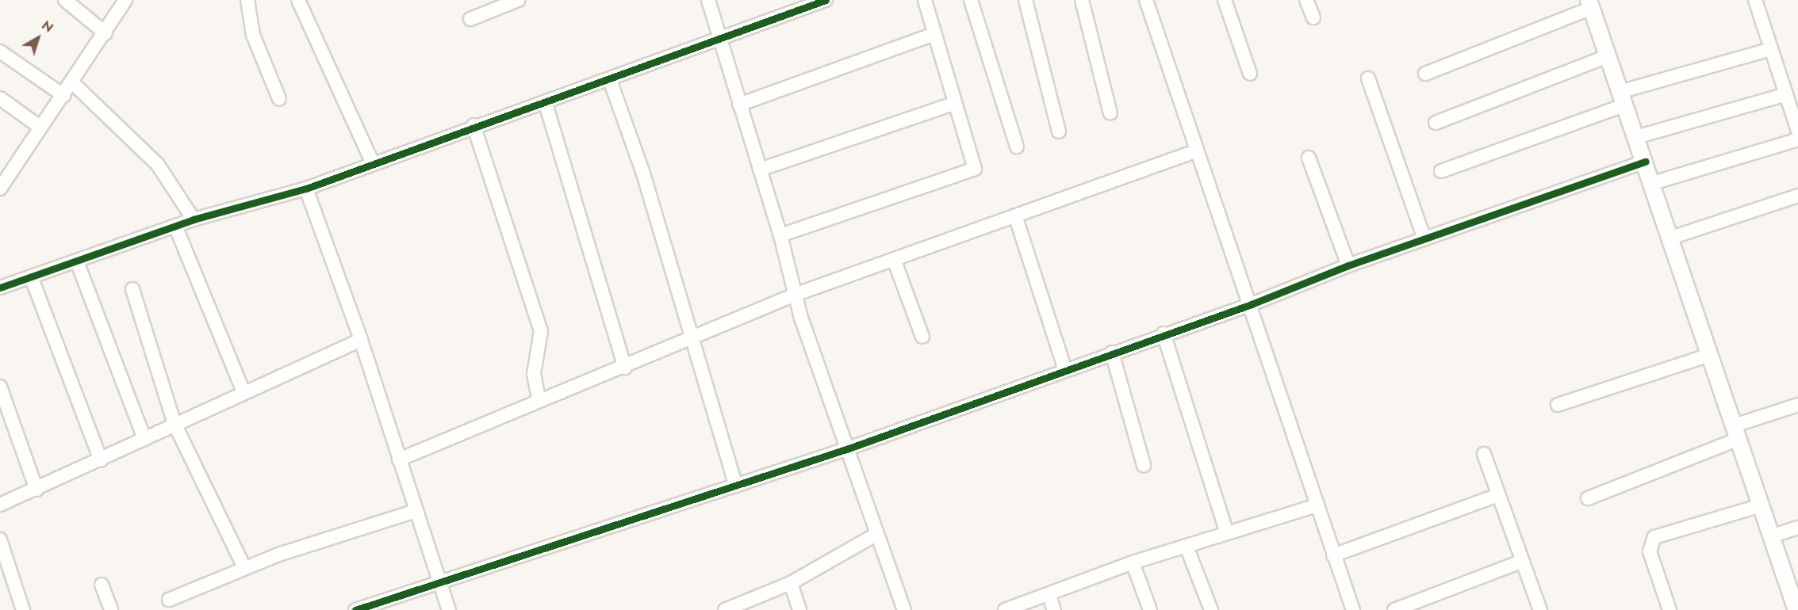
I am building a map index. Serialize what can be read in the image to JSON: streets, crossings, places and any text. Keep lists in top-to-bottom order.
{
  "north": "top right"
}
